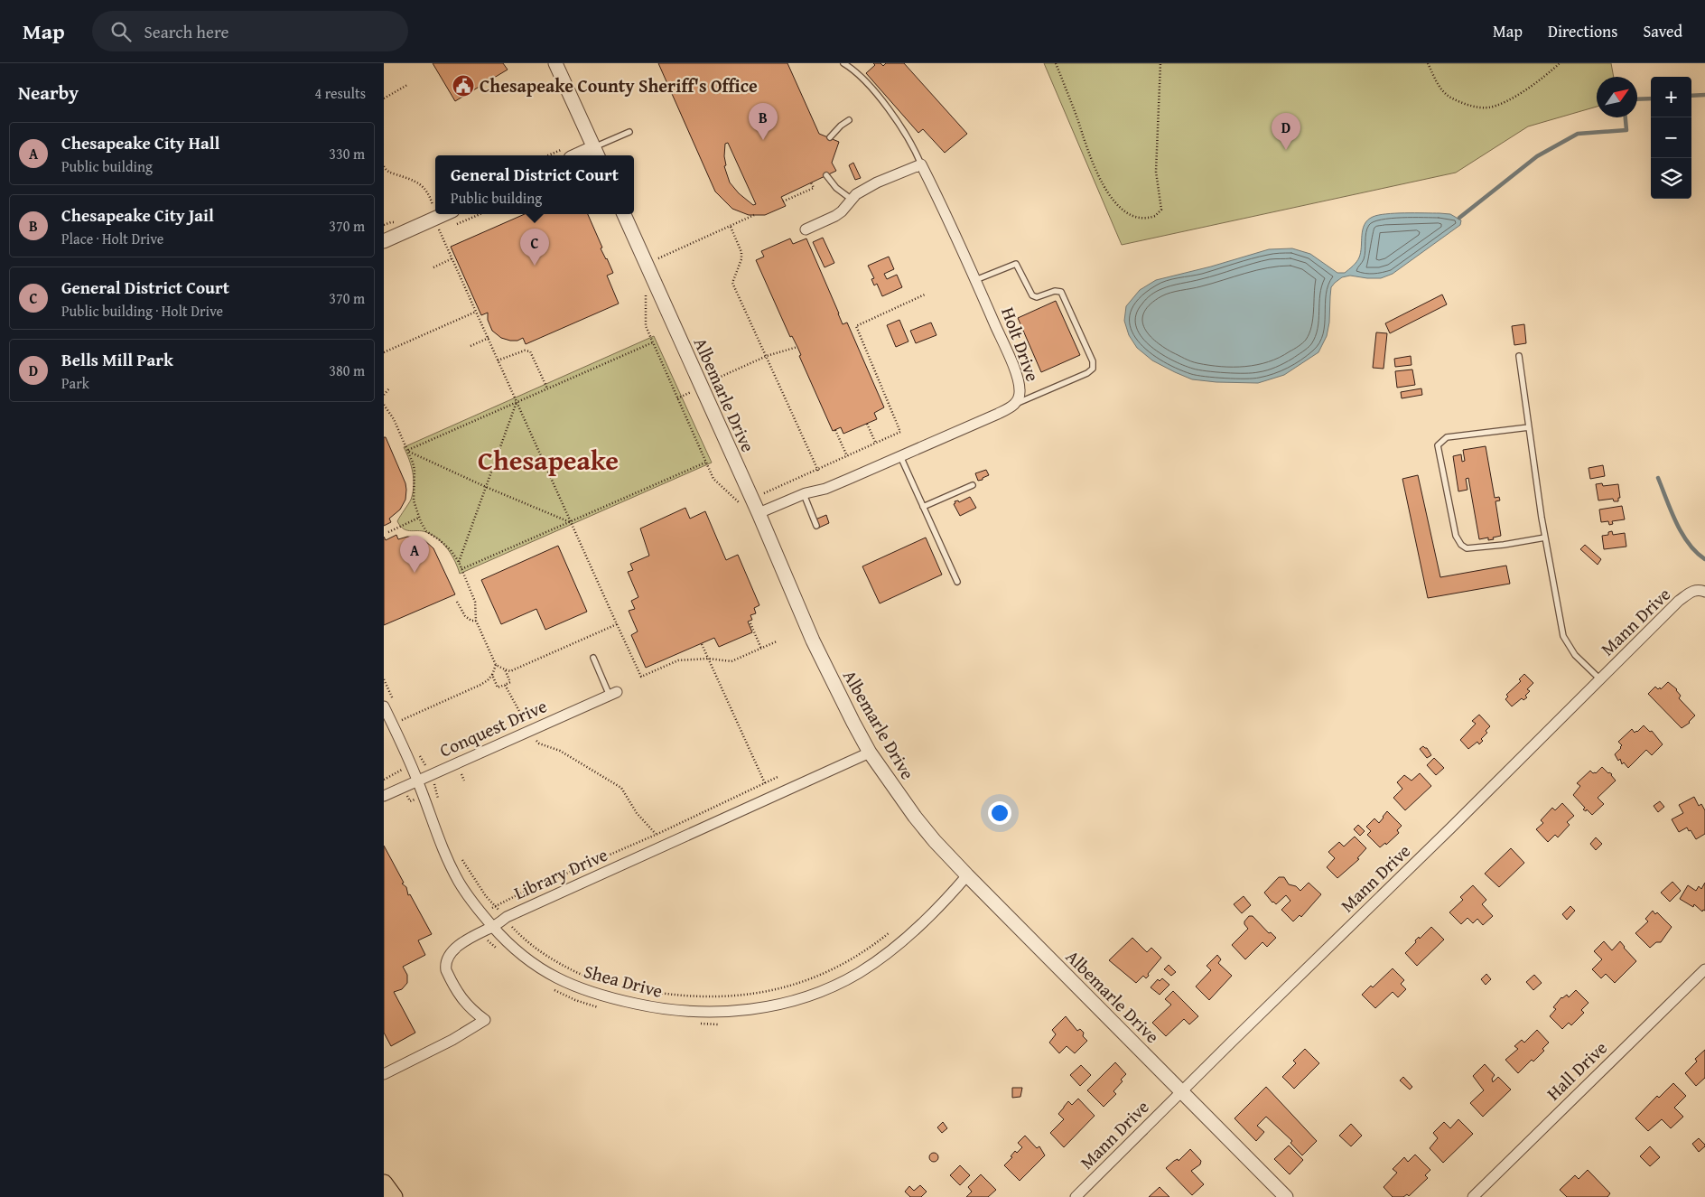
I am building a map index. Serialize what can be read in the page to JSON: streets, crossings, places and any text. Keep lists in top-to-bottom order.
{
  "streets": {
    "street": [
      "Holt Drive",
      "Albemarle Drive",
      "Mann Drive",
      "Conquest Drive",
      "Library Drive",
      "Shea Drive",
      "Hall Drive"
    ]
  },
  "crossings": [
    ["Holt Drive", "Albemarle Drive"],
    ["Albemarle Drive", "Mann Drive"],
    ["Albemarle Drive", "Library Drive"],
    ["Albemarle Drive", "Shea Drive"],
    ["Conquest Drive", "Shea Drive"],
    ["Library Drive", "Shea Drive"]
  ],
  "districts": ["Chesapeake"],
  "places": {
    "public building": ["Chesapeake County Sheriff's Office"]
  },
  "north": "top right",
  "page": {
    "header": "Map",
    "search": "Search here",
    "nav": ["Map", "Directions", "Saved"],
    "heading": ["Nearby", "4 results"],
    "map_buttons": ["+", "−"],
    "pins": [
      "B",
      "D",
      "C",
      "A"
    ],
    "list": [
      {
        "mark": "A",
        "name": "Chesapeake City Hall",
        "note": "Public building",
        "value": "330 m"
      },
      {
        "mark": "B",
        "name": "Chesapeake City Jail",
        "note": "Place · Holt Drive",
        "value": "370 m"
      },
      {
        "mark": "C",
        "name": "General District Court",
        "note": "Public building · Holt Drive",
        "value": "370 m"
      },
      {
        "mark": "D",
        "name": "Bells Mill Park",
        "note": "Park",
        "value": "380 m"
      }
    ],
    "popup": ["General District Court", "Public building"]
  }
}
